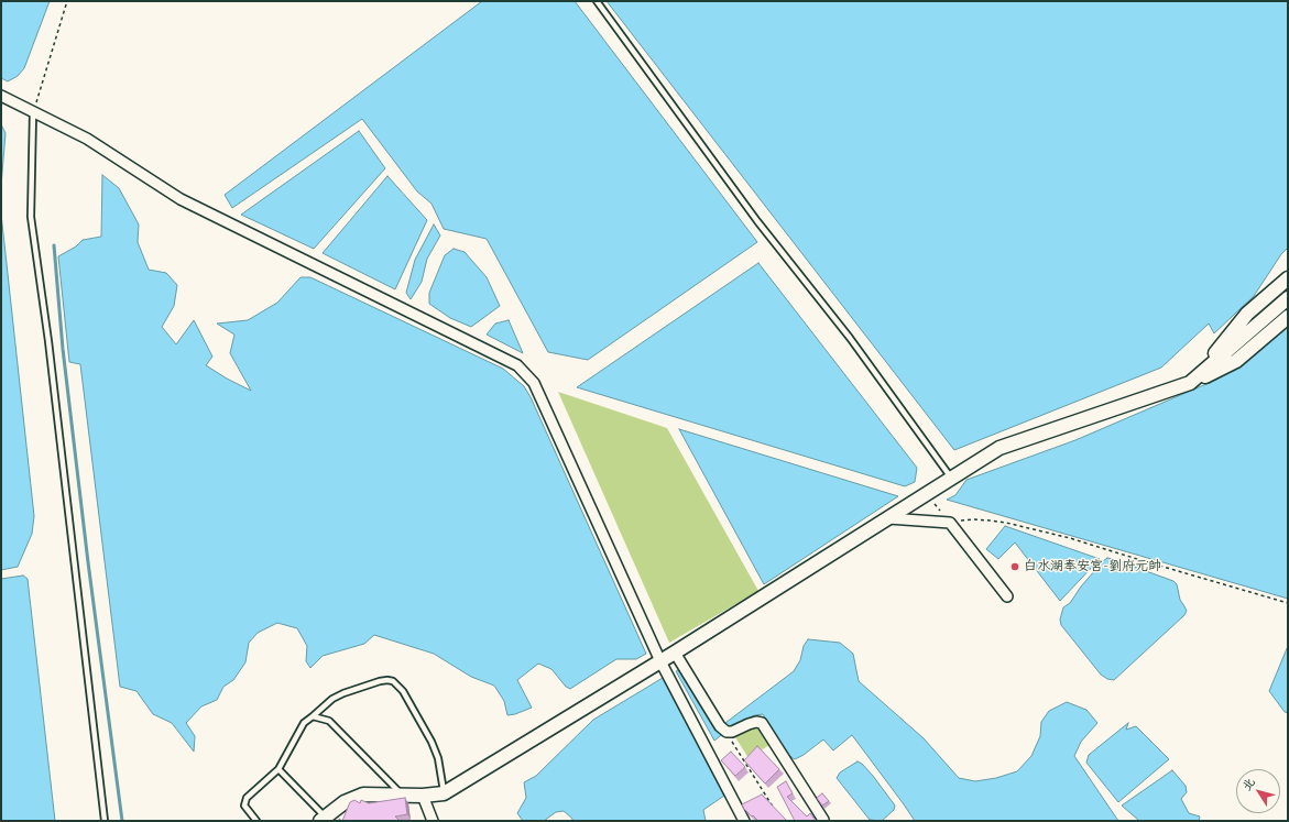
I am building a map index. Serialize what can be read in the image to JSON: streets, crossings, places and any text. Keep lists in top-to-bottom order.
{
  "places": ["白水湖奉安宮-劉府元帥"],
  "north": "top left"
}
